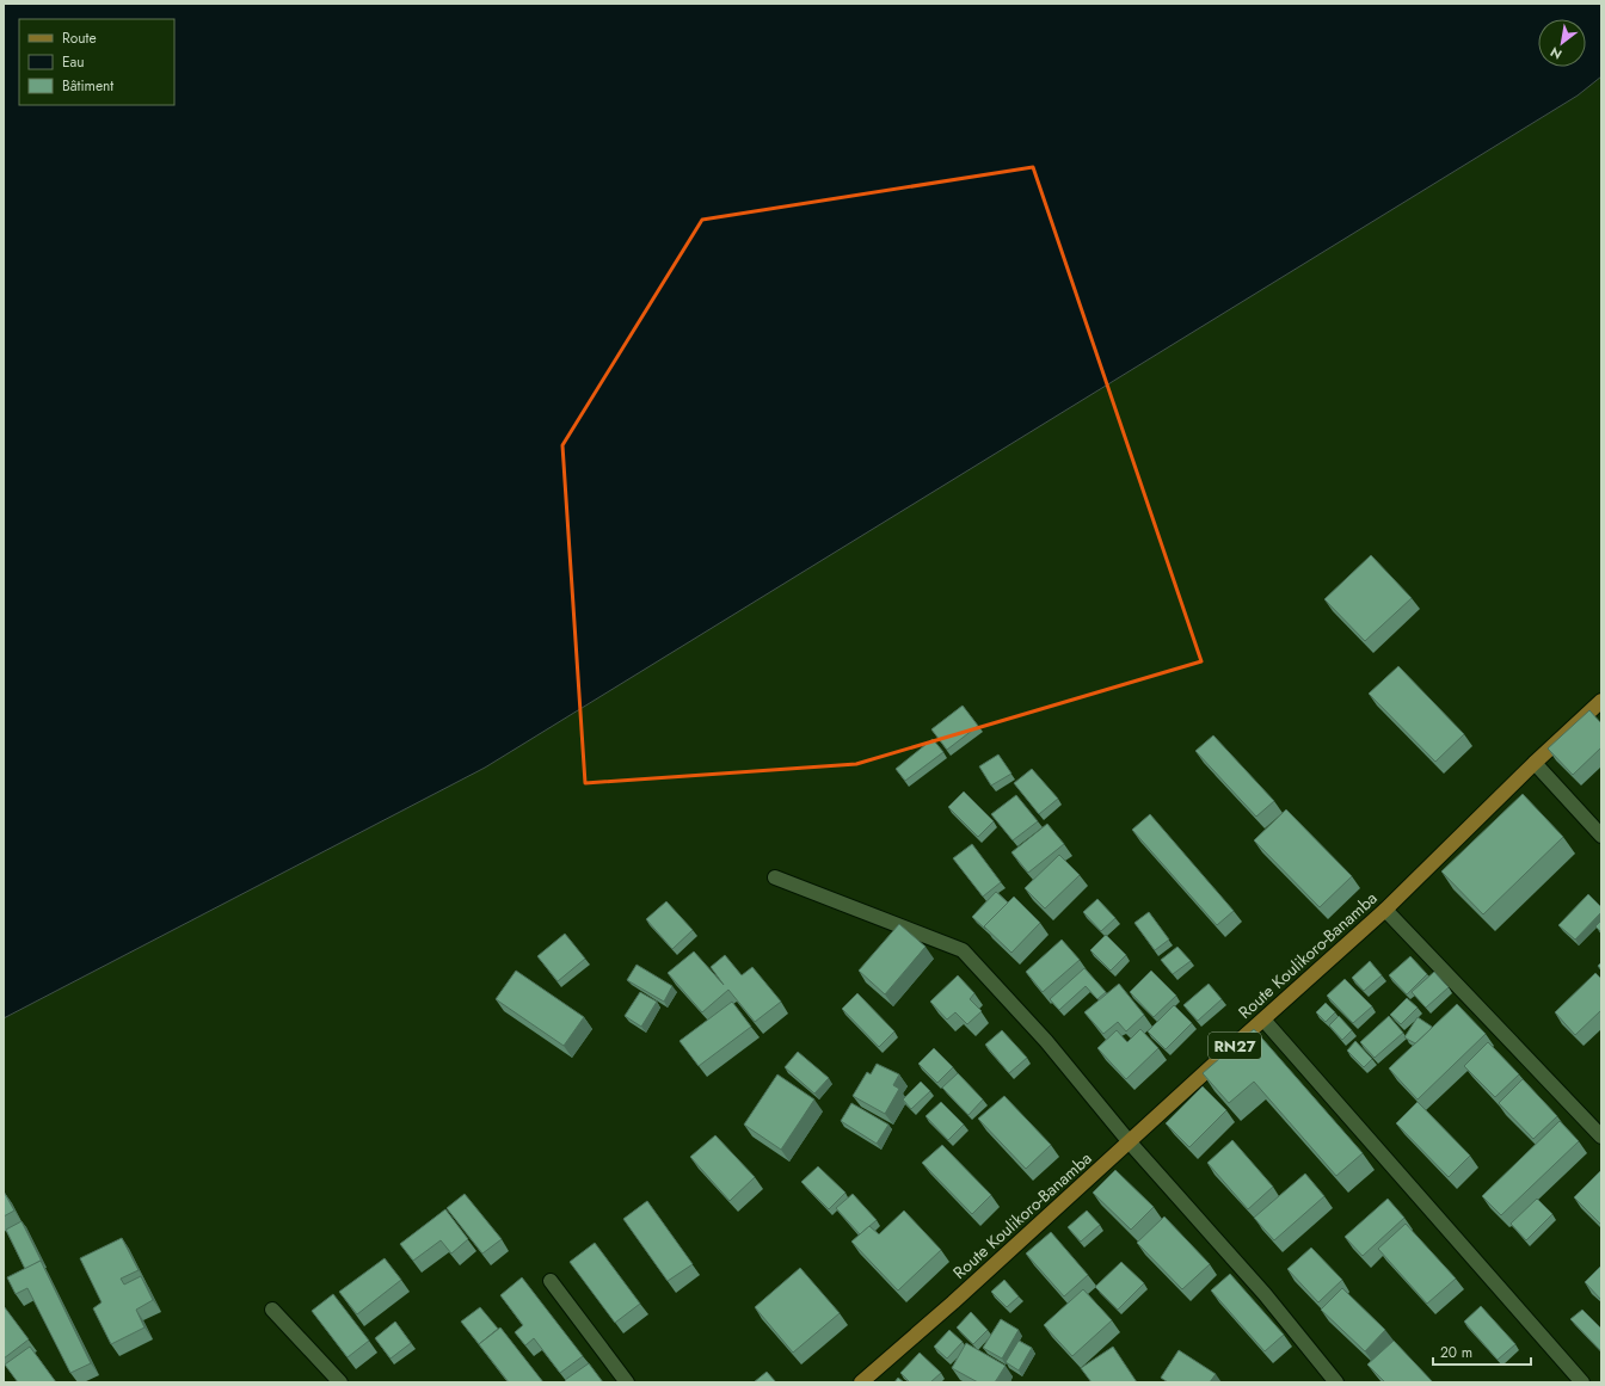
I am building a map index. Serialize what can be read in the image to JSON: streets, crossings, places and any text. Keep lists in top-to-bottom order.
{
  "streets": {
    "main road": ["Route Koulikoro-Banamba", "RN27"]
  },
  "legend": ["Route", "Eau", "Bâtiment"],
  "scale_bar": "20 m",
  "north": "bottom left"
}
